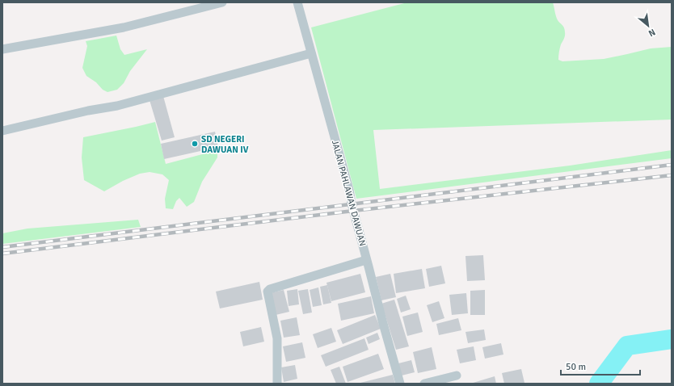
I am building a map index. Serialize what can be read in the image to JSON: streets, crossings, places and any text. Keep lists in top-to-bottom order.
{
  "streets": {
    "street": ["JALAN PAHLAWAN DAWUAN"]
  },
  "places": ["SD NEGERI DAWUAN IV"],
  "scale_bar": "50 m",
  "north": "bottom right"
}
